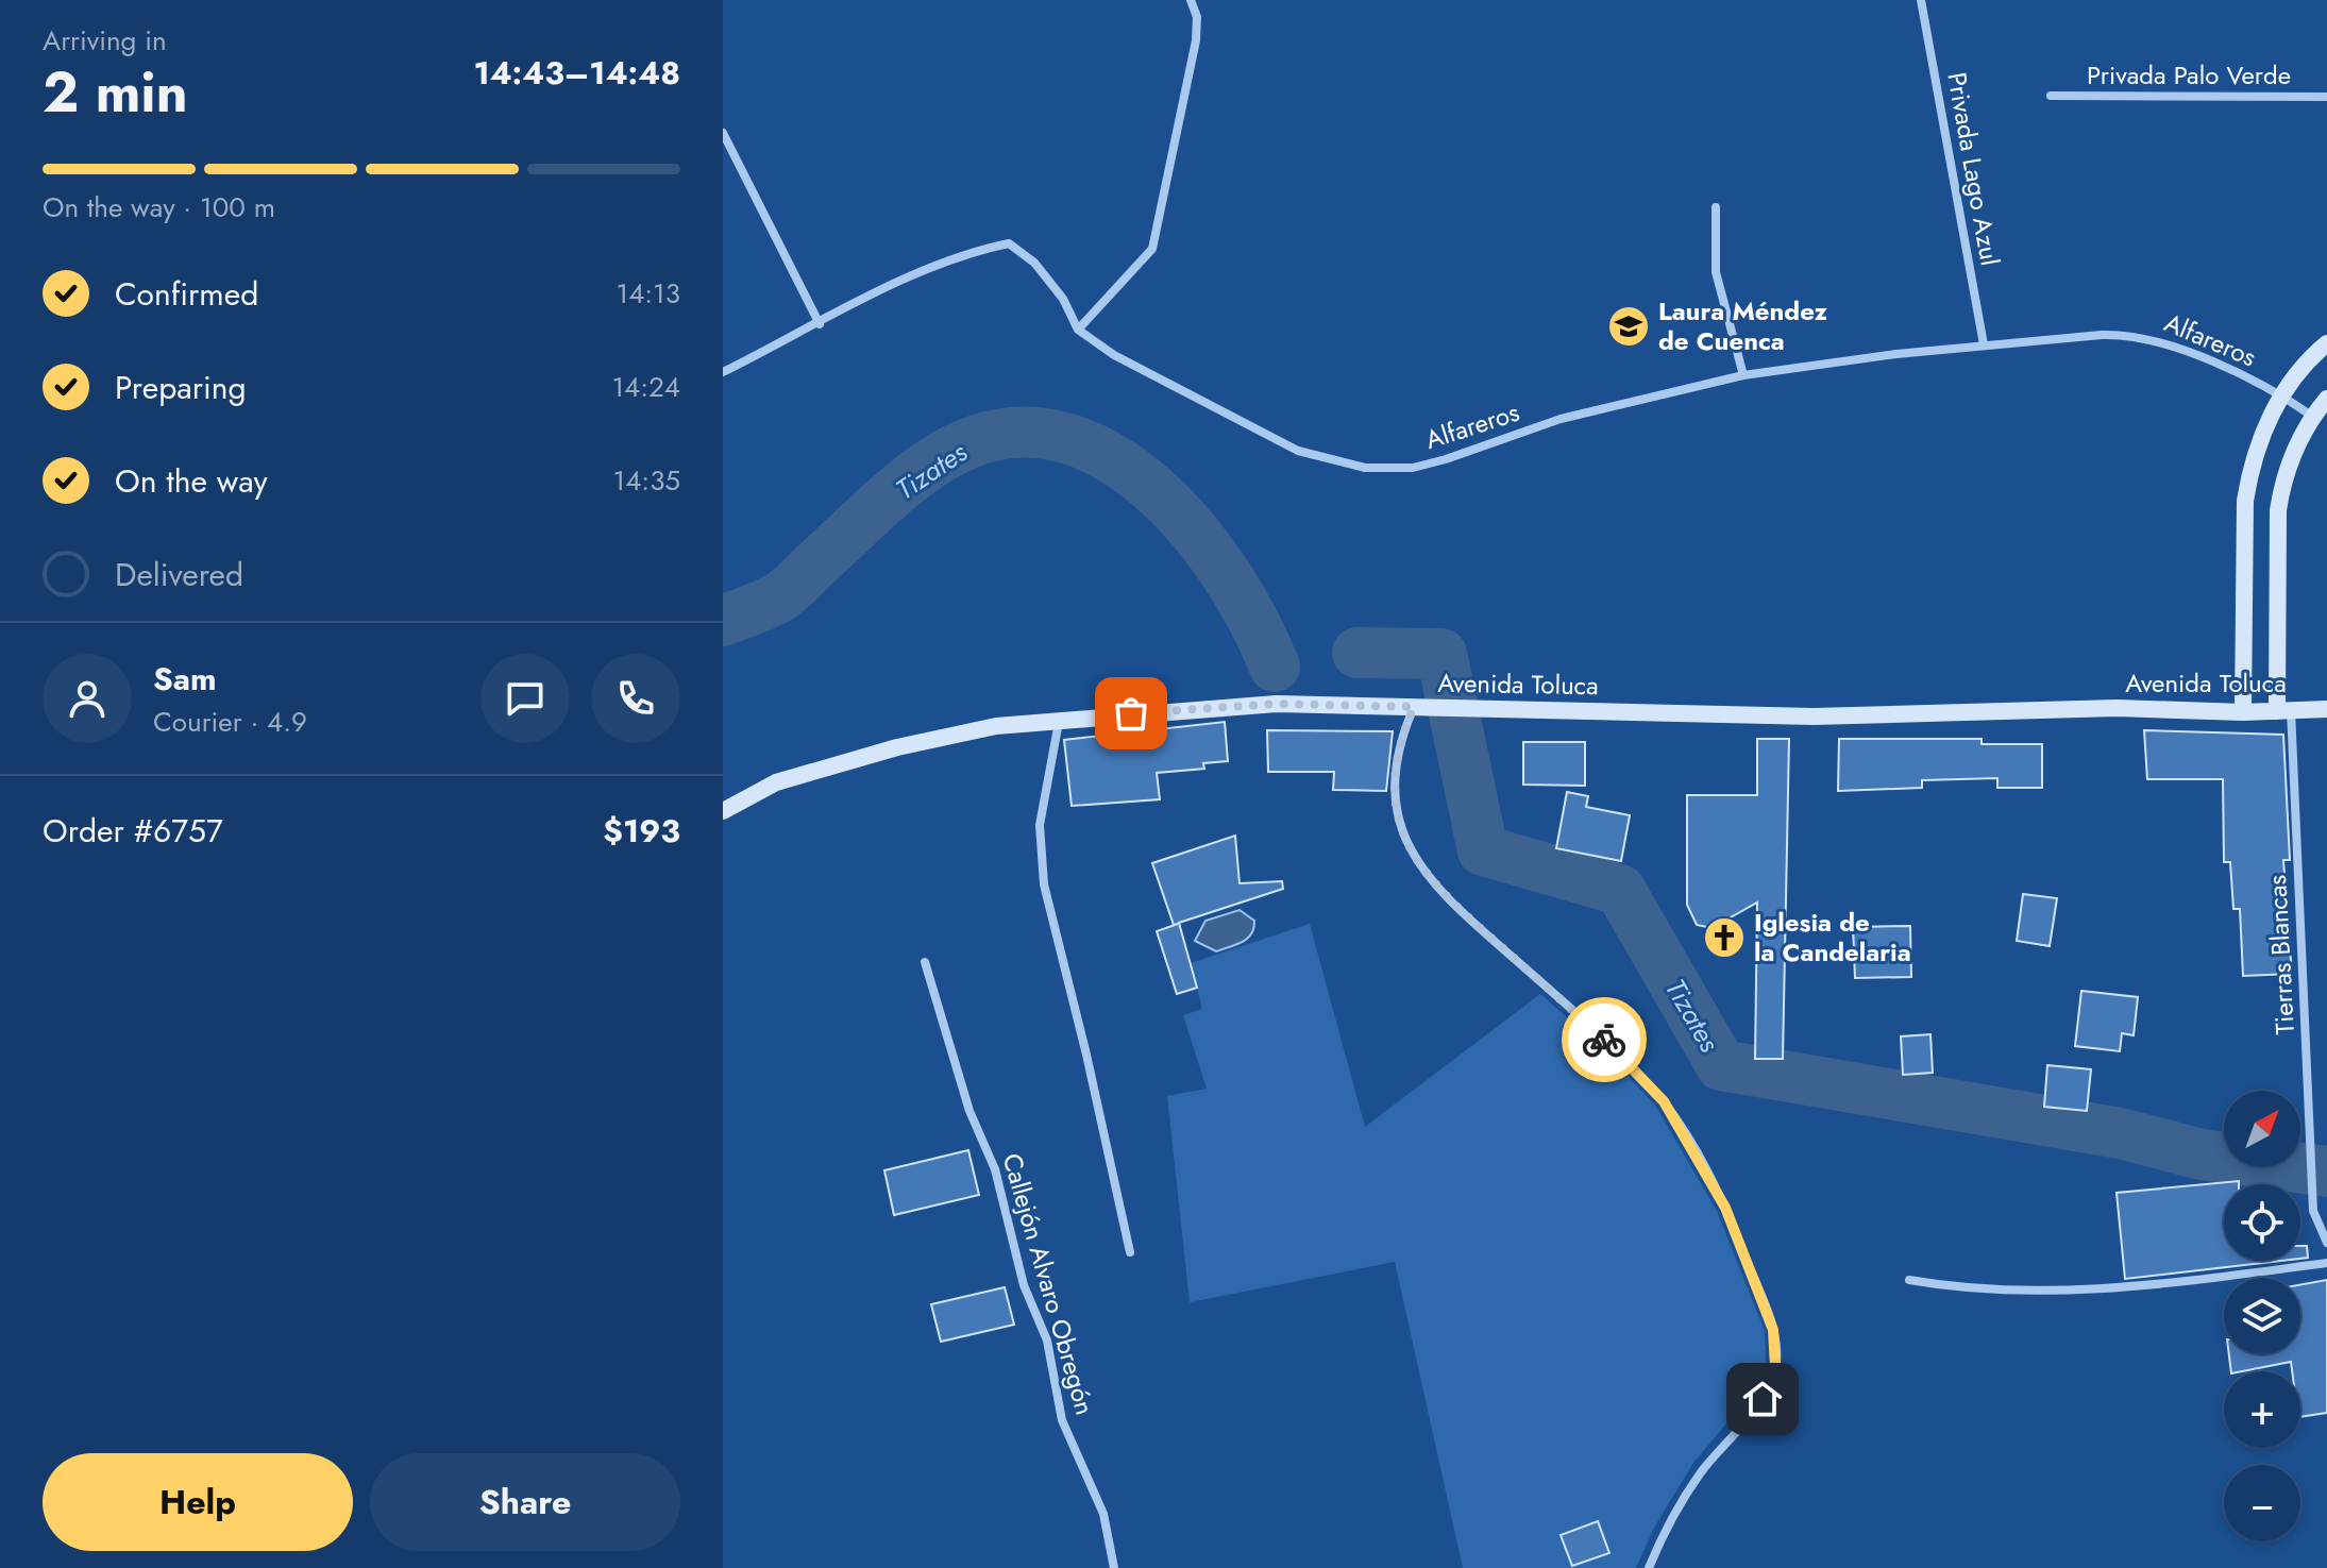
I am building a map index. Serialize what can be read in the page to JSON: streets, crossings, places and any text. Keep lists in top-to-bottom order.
{
  "streets": {
    "street": [
      "Privada Palo Verde",
      "Privada Lago Azul",
      "Alfareros",
      "Avenida Toluca",
      "Tierras Blancas",
      "Callejón Alvaro Obregón"
    ]
  },
  "crossings": [
    ["Privada Lago Azul", "Alfareros"],
    ["Avenida Toluca", "Tierras Blancas"]
  ],
  "water": ["Tizates"],
  "places": {
    "school or university": ["Laura Méndez de Cuenca"],
    "church": ["Iglesia de la Candelaria"]
  },
  "north": "top right",
  "page": {
    "heading": ["2 min", "Arriving in", "14:43–14:48"],
    "panel": [
      "Sam",
      "Courier · 4.9",
      "Order #6757",
      "$193"
    ],
    "bar": "On the way · 100 m",
    "list": [
      ["Confirmed", "14:13"],
      ["Preparing", "14:24"],
      ["On the way", "14:35"],
      "Delivered"
    ],
    "map_buttons": ["+", "−"],
    "buttons": ["Help", "Share"]
  }
}
